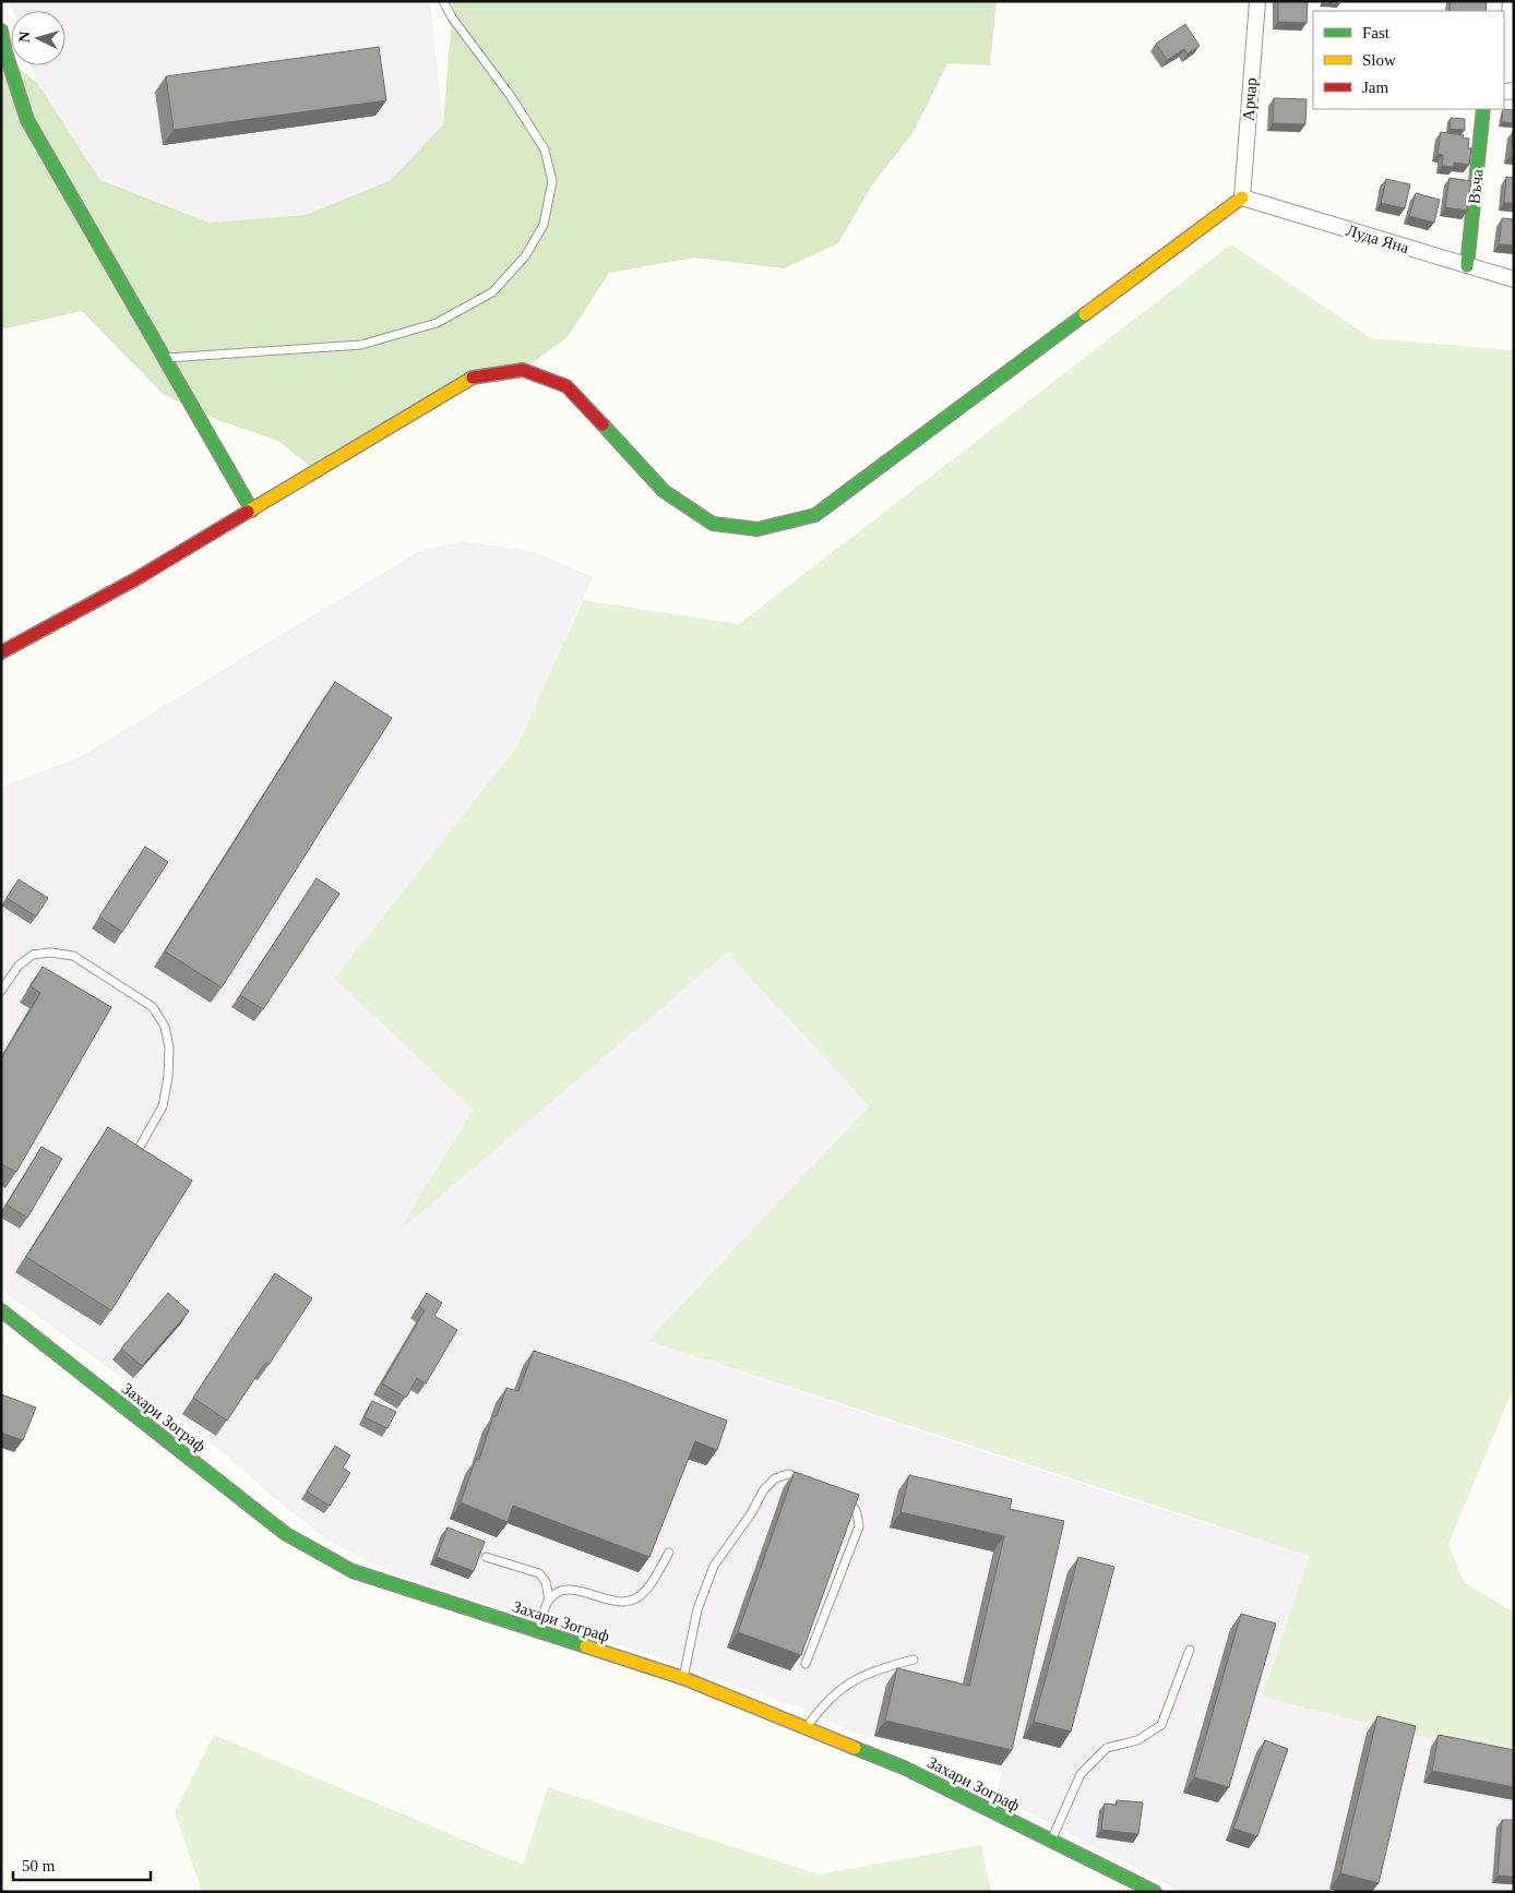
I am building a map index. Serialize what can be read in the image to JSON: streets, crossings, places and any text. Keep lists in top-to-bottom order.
{
  "streets": {
    "street": [
      "Арчар",
      "Въча",
      "Луда Яна",
      "Захари Зограф"
    ]
  },
  "crossings": [
    ["Арчар", "Луда Яна"],
    ["Въча", "Луда Яна"]
  ],
  "legend": ["Fast", "Slow", "Jam"],
  "scale_bar": "50 m",
  "north": "left"
}
